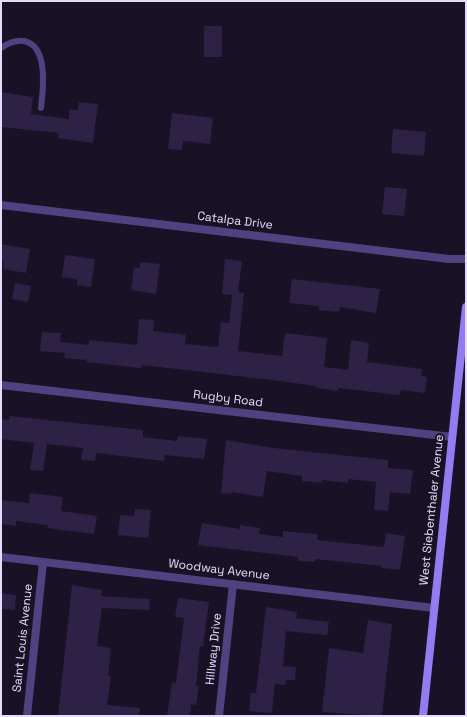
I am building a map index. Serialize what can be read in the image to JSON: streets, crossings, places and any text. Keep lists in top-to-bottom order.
{
  "streets": {
    "main road": ["West Siebenthaler Avenue"],
    "street": [
      "Catalpa Drive",
      "Rugby Road",
      "Woodway Avenue",
      "Saint Louis Avenue",
      "Hillway Drive"
    ]
  },
  "crossings": [
    ["Rugby Road", "West Siebenthaler Avenue"],
    ["West Siebenthaler Avenue", "Woodway Avenue"],
    ["Woodway Avenue", "Saint Louis Avenue"],
    ["Woodway Avenue", "Hillway Drive"]
  ]
}
